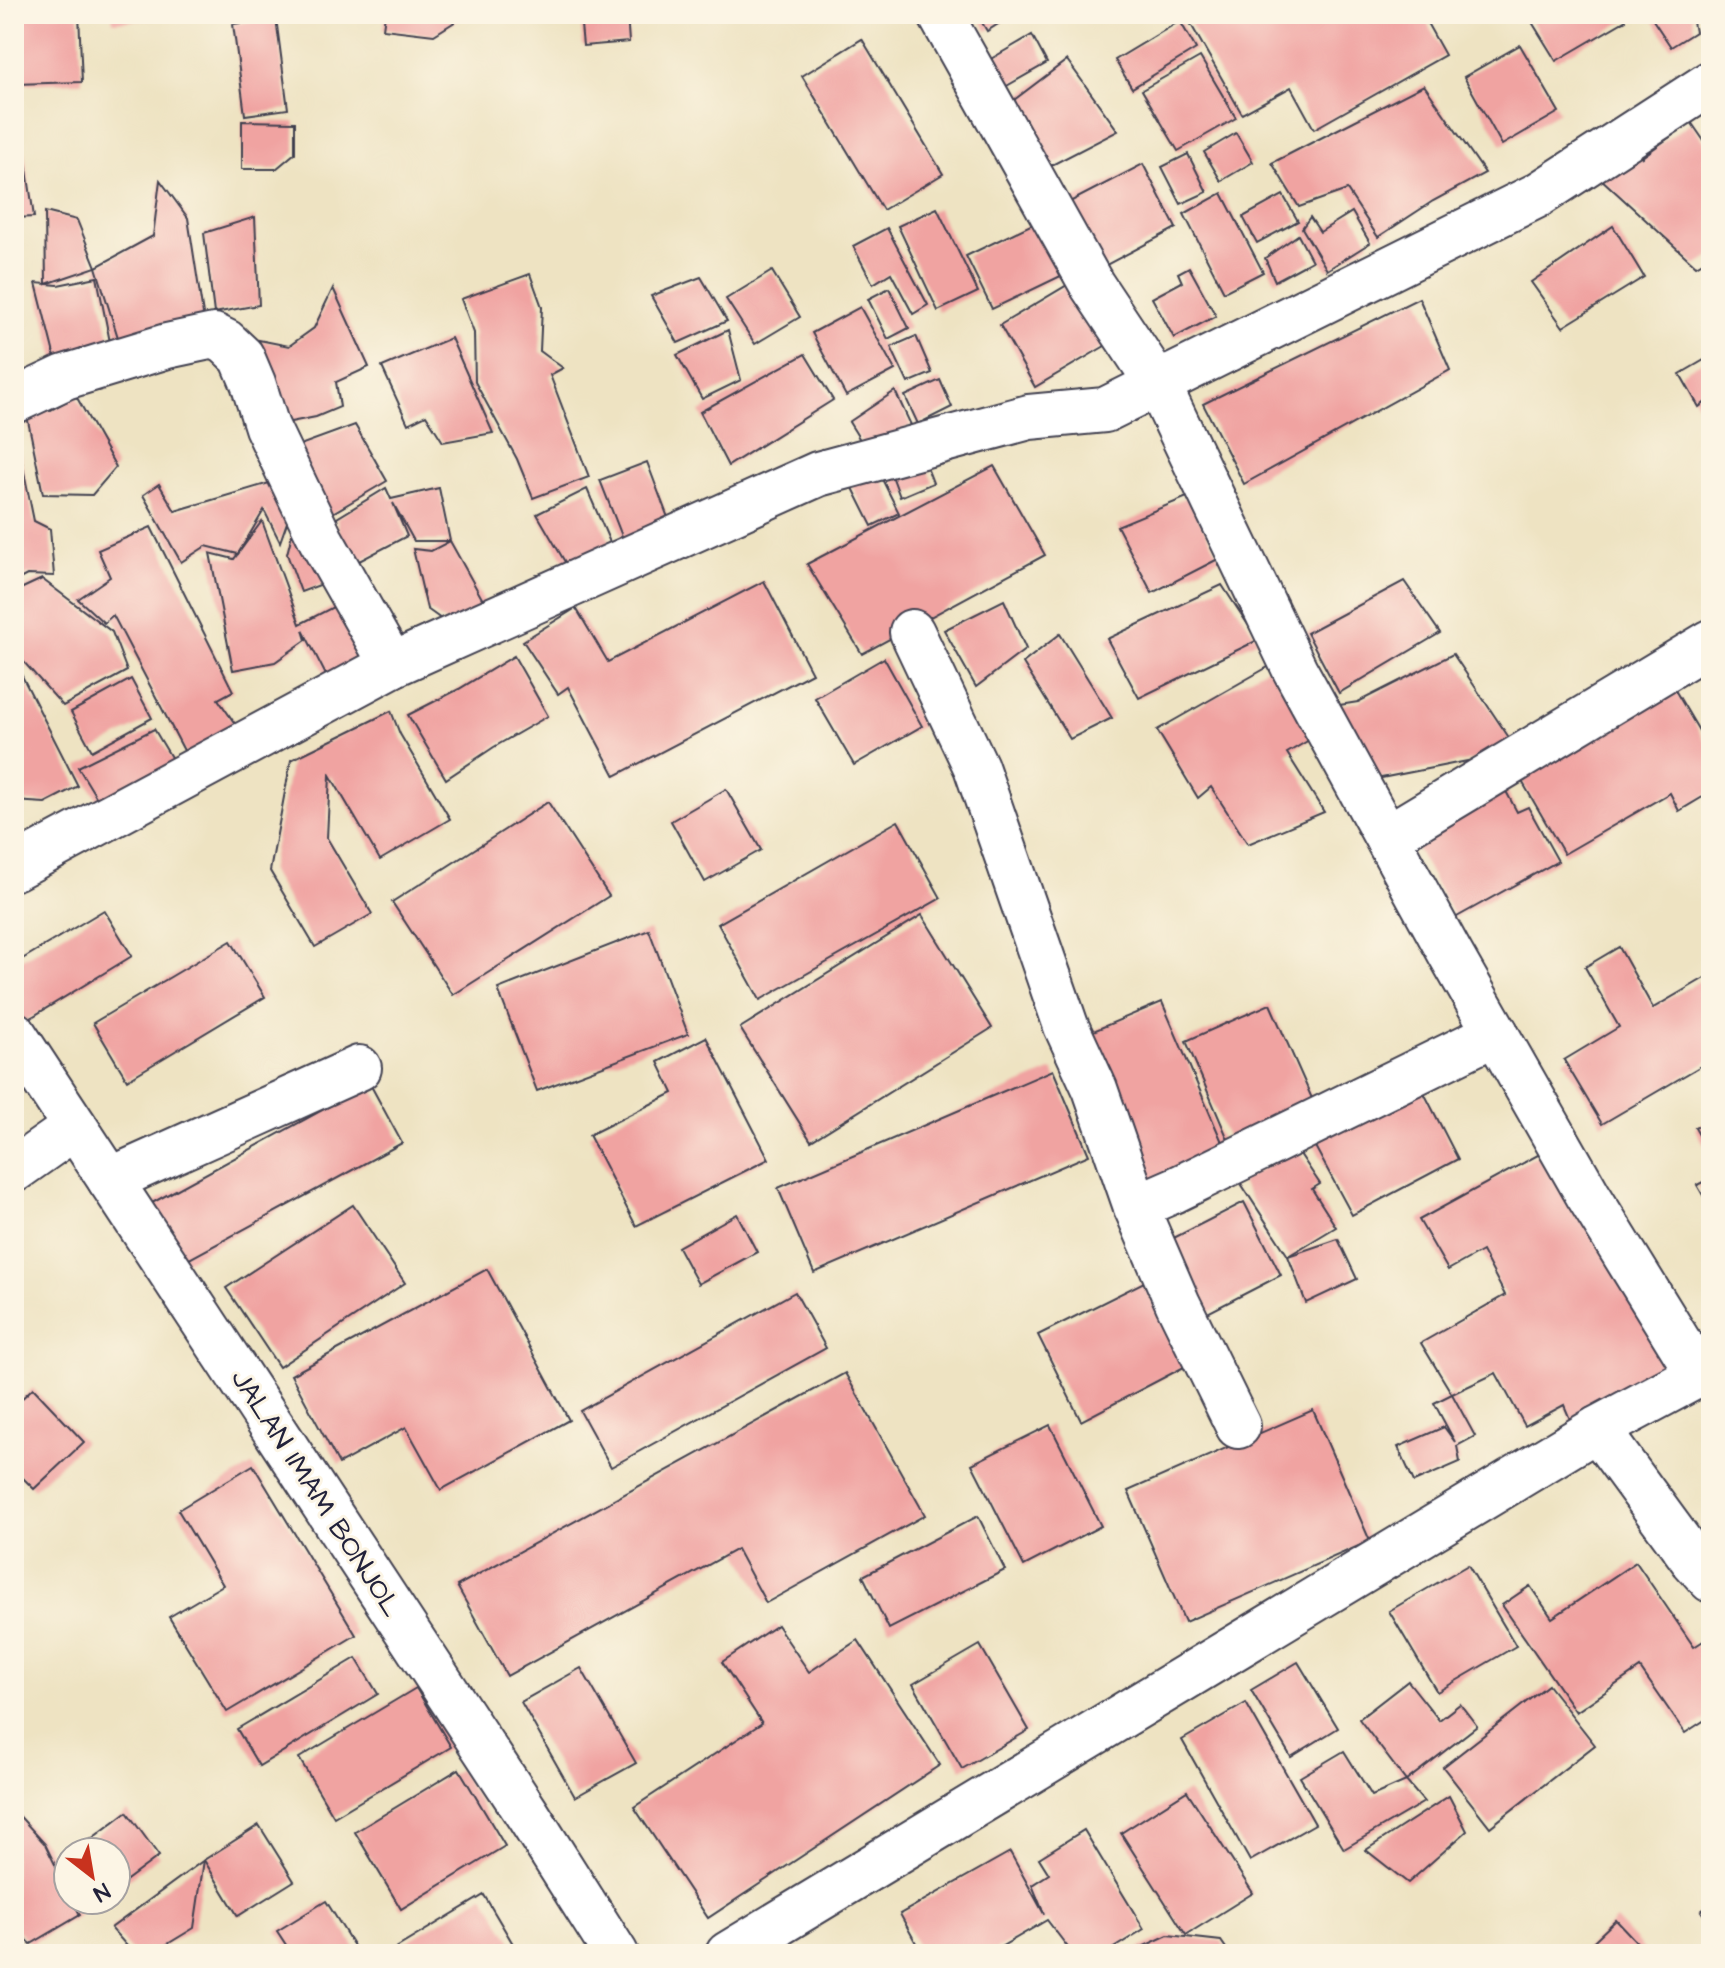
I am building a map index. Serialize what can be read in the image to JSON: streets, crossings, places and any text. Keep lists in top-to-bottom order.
{
  "streets": {
    "street": ["JALAN IMAM BONJOL"]
  },
  "north": "bottom right"
}
